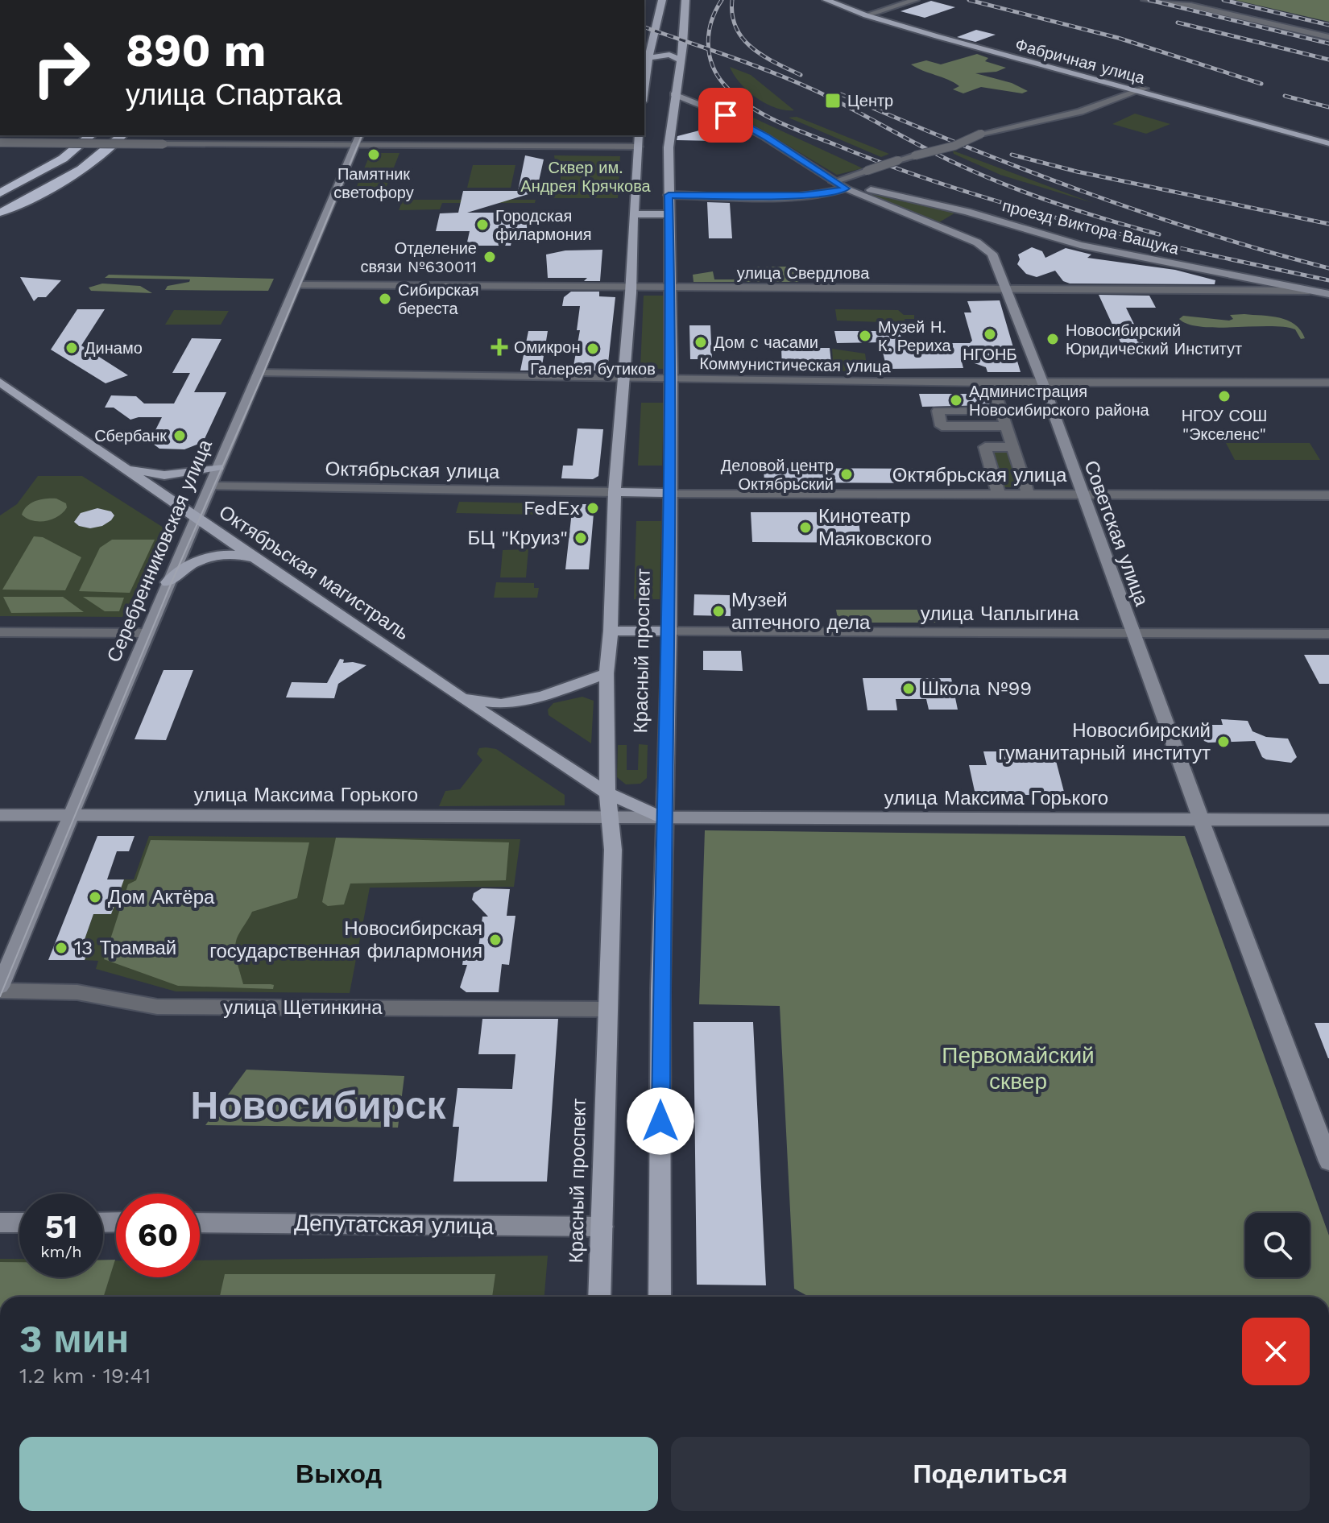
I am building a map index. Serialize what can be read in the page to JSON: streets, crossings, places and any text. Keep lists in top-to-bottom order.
{
  "streets": {
    "main road": ["Фабричная улица", "Октябрьская магистраль", "Красный проспект"],
    "street": [
      "проезд Виктора Ващука",
      "улица Свердлова",
      "Коммунистическая улица",
      "Октябрьская улица",
      "Советская улица",
      "Серебренниковская улица",
      "улица Чаплыгина",
      "улица Максима Горького",
      "улица Щетинкина",
      "Депутатская улица"
    ]
  },
  "crossings": [
    ["проезд Виктора Ващука", "улица Свердлова"],
    ["проезд Виктора Ващука", "Советская улица"],
    ["улица Свердлова", "Советская улица"],
    ["улица Свердлова", "Серебренниковская улица"],
    ["улица Свердлова", "Красный проспект"],
    ["Коммунистическая улица", "Советская улица"],
    ["Коммунистическая улица", "Серебренниковская улица"],
    ["Коммунистическая улица", "Красный проспект"],
    ["Октябрьская улица", "Советская улица"],
    ["Октябрьская улица", "Серебренниковская улица"],
    ["Октябрьская улица", "Красный проспект"],
    ["Советская улица", "улица Чаплыгина"],
    ["Советская улица", "Красный проспект"],
    ["Советская улица", "улица Максима Горького"],
    ["Серебренниковская улица", "Октябрьская магистраль"],
    ["Серебренниковская улица", "улица Максима Горького"],
    ["Серебренниковская улица", "улица Щетинкина"],
    ["Октябрьская магистраль", "Красный проспект"],
    ["Октябрьская магистраль", "улица Максима Горького"],
    ["улица Чаплыгина", "Красный проспект"],
    ["Красный проспект", "улица Максима Горького"],
    ["Красный проспект", "улица Щетинкина"],
    ["Красный проспект", "Депутатская улица"]
  ],
  "districts": ["Новосибирск"],
  "parks": ["Сквер им. Андрея Крячкова", "Первомайский сквер"],
  "places": {
    "transit": ["Центр"],
    "other": [
      "Памятник светофору",
      "Городская филармония",
      "Отделение связи №630011",
      "Сибирская береста",
      "НГОНБ",
      "Музей Н. К. Рериха",
      "Новосибирский Юридический Институт",
      "Дом с часами",
      "Динамо",
      "Галерея бутиков",
      "НГОУ СОШ \"Экселенс\"",
      "Администрация Новосибирского района",
      "Сбербанк",
      "Деловой центр Октябрьский",
      "FedEx",
      "Кинотеатр Маяковского",
      "БЦ \"Круиз\"",
      "Музей аптечного дела",
      "Школа №99",
      "Новосибирский гуманитарный институт",
      "Дом Актёра",
      "Новосибирская государственная филармония",
      "13 Трамвай"
    ],
    "health": ["Омикрон"]
  },
  "page": {
    "turn": ["890 m", "улица Спартака"],
    "speed": "51 km/h",
    "limit": "60",
    "heading": ["3 мин", "1.2 km · 19:41"],
    "buttons": ["Выход", "Поделиться"]
  }
}
